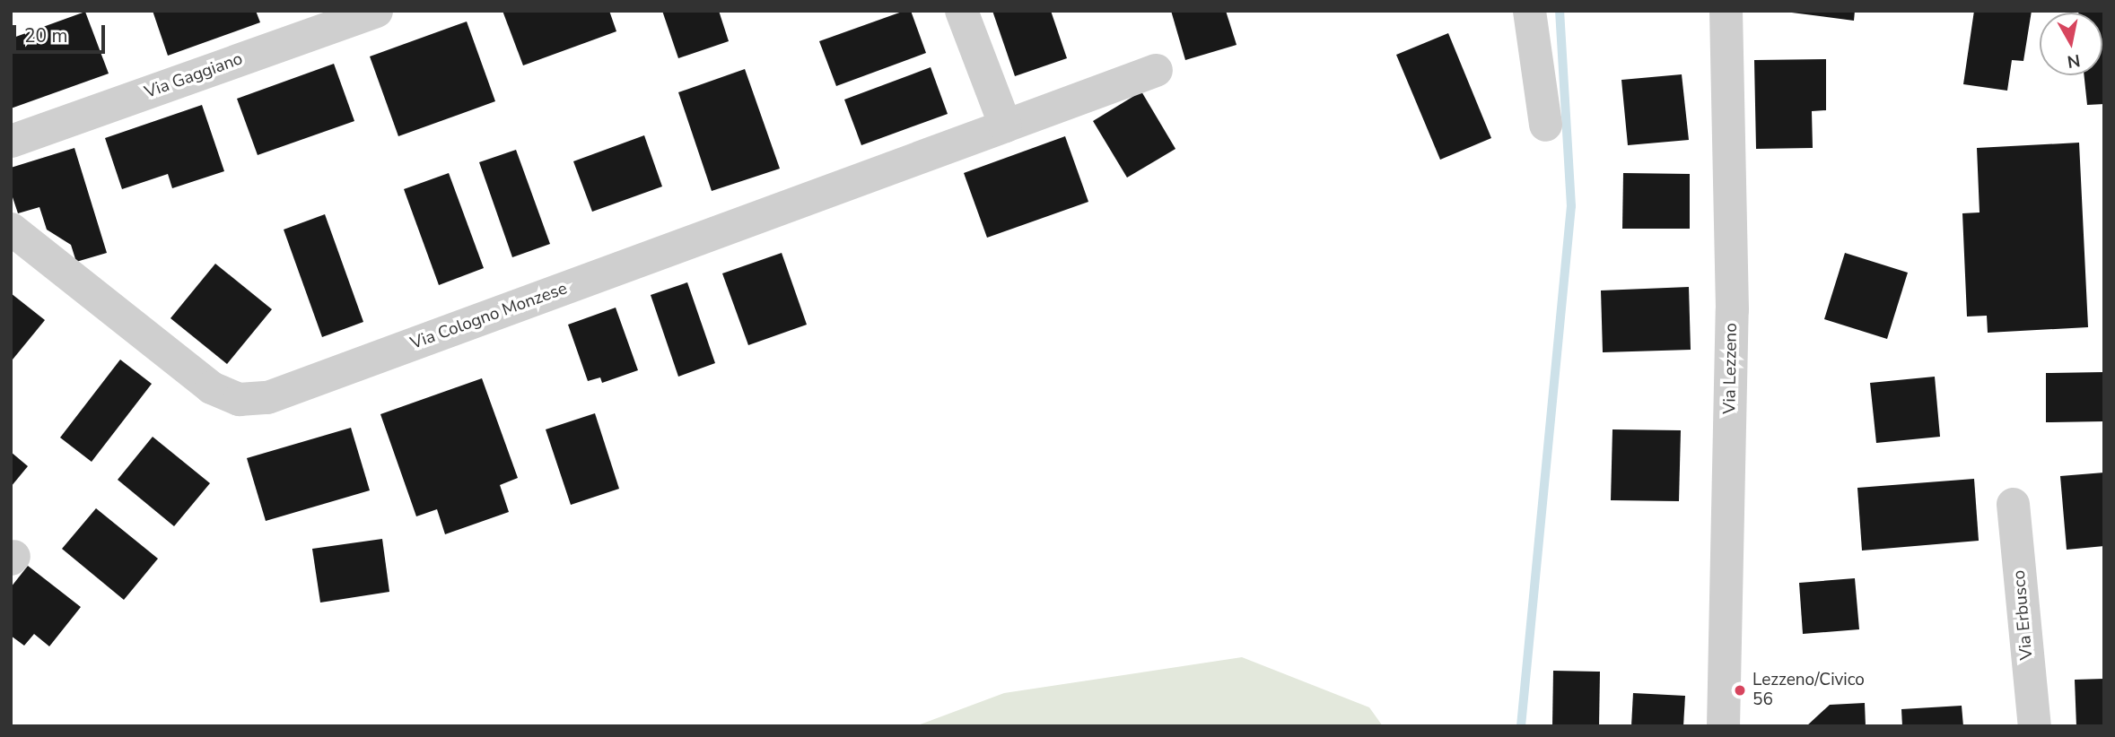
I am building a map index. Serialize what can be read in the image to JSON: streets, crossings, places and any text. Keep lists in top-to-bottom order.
{
  "streets": {
    "street": [
      "Via Gaggiano",
      "Via Cologno Monzese",
      "Via Lezzeno",
      "Via Erbusco"
    ]
  },
  "places": ["Lezzeno/Civico 56"],
  "scale_bar": "20 m",
  "north": "bottom"
}
